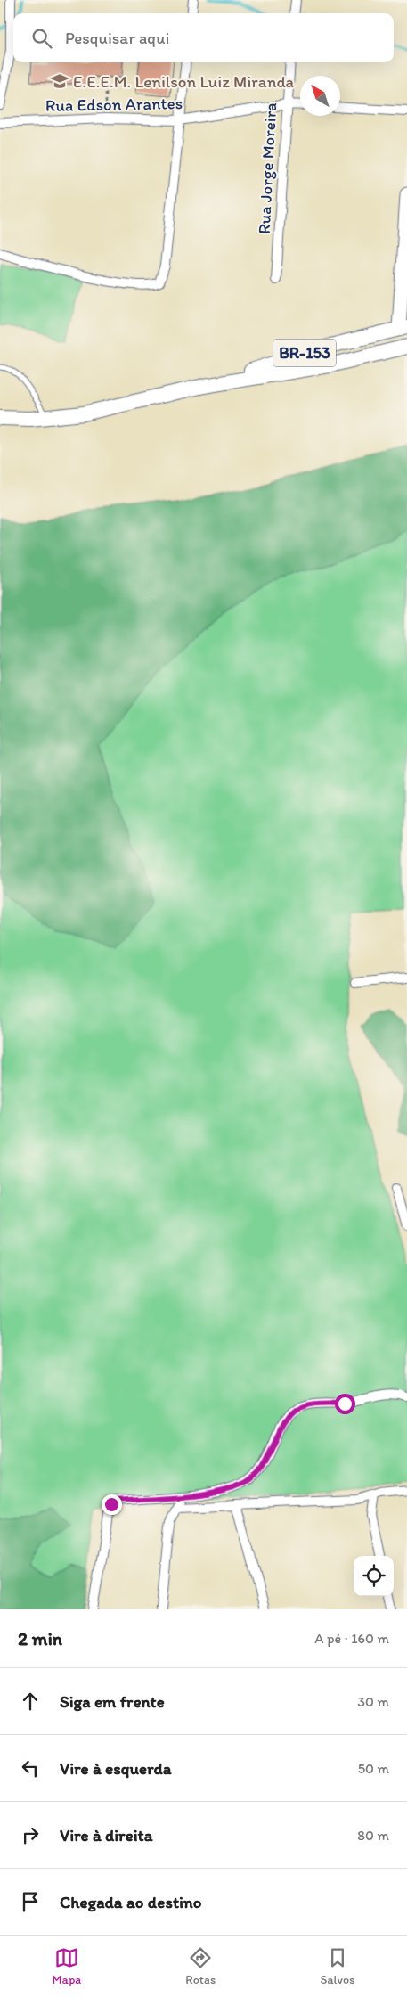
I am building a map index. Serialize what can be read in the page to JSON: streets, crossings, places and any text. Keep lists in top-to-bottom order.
{
  "streets": {
    "main road": ["BR-153"],
    "street": ["Rua Edson Arantes", "Rua Jorge Moreira"]
  },
  "crossings": [
    ["Rua Edson Arantes", "Rua Jorge Moreira"]
  ],
  "places": {
    "school or university": ["E.E.E.M. Lenilson Luiz Miranda"]
  },
  "north": "top left",
  "page": {
    "search": "Pesquisar aqui",
    "heading": ["2 min", "A pé · 160 m"],
    "list": [
      ["Siga em frente", "30 m"],
      ["Vire à esquerda", "50 m"],
      ["Vire à direita", "80 m"],
      "Chegada ao destino"
    ],
    "nav": ["Mapa", "Rotas", "Salvos"]
  }
}
